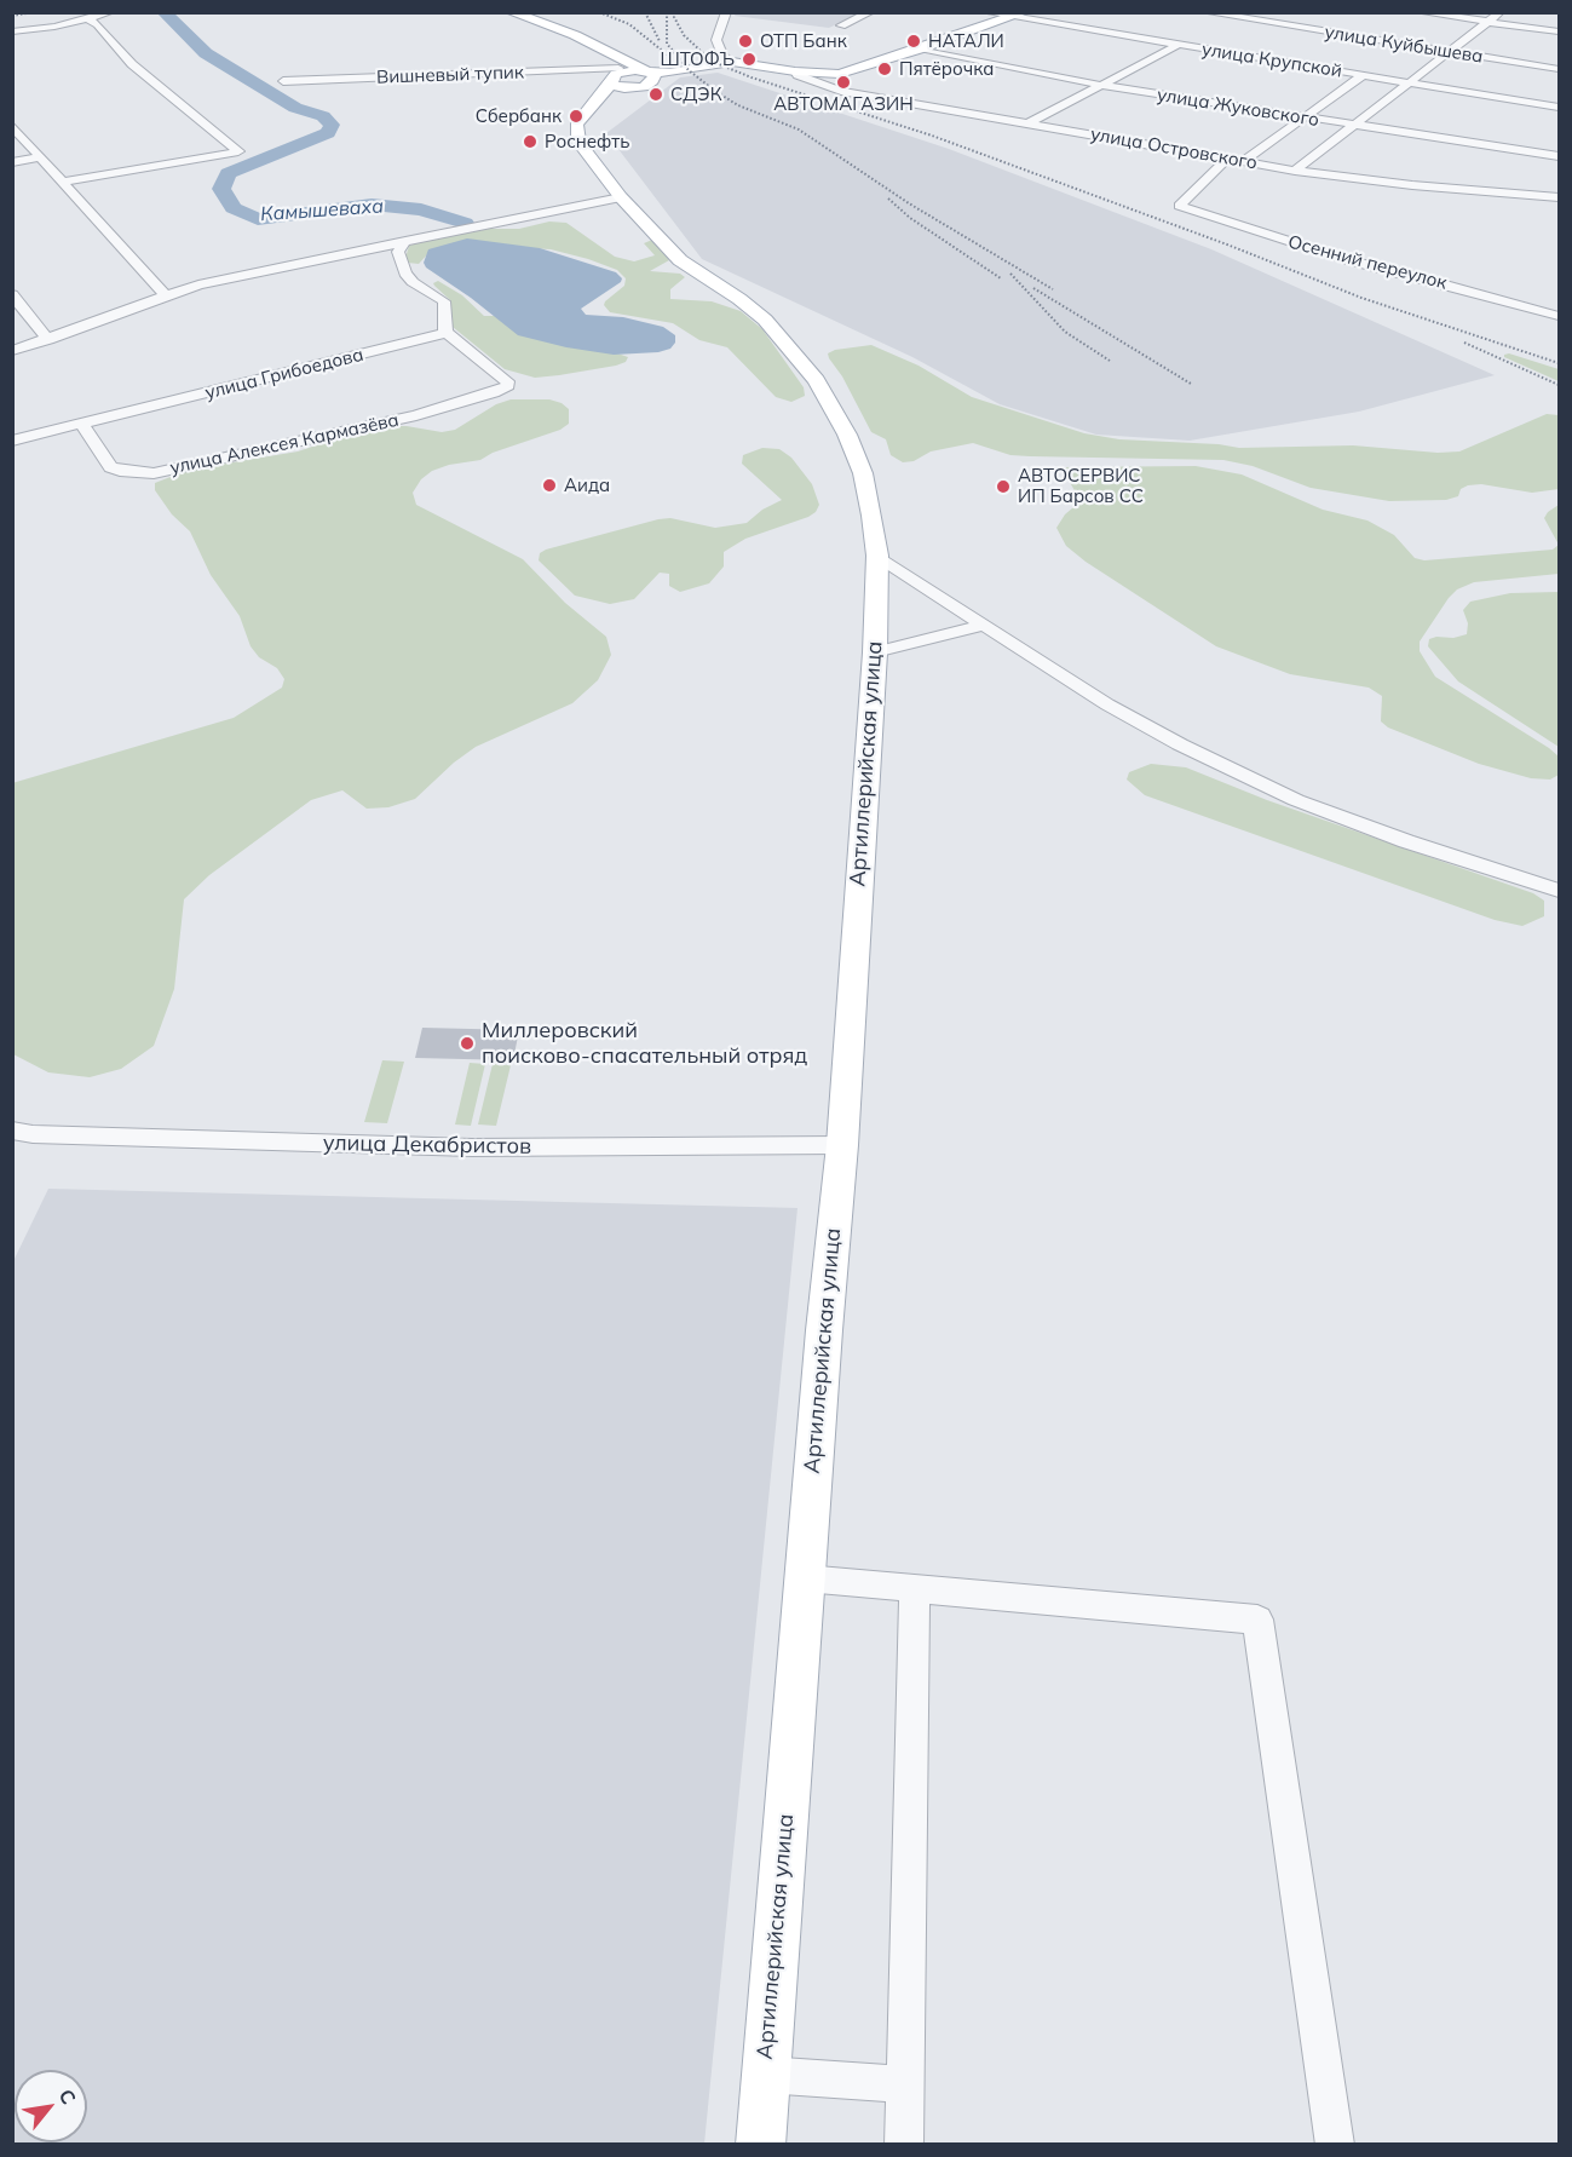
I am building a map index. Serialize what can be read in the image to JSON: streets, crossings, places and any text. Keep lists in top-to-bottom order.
{
  "streets": {
    "main road": ["Артиллерийская улица"],
    "street": [
      "улица Куйбышева",
      "улица Крупской",
      "Вишневый тупик",
      "улица Жуковского",
      "улица Островского",
      "Осенний переулок",
      "улица Грибоедова",
      "улица Алексея Кармазёва",
      "улица Декабристов"
    ]
  },
  "crossings": [
    ["улица Островского", "Осенний переулок"],
    ["улица Грибоедова", "улица Алексея Кармазёва"],
    ["Артиллерийская улица", "улица Декабристов"]
  ],
  "water": ["Камышеваха"],
  "places": [
    "ОТП Банк",
    "НАТАЛИ",
    "ШТОФЪ",
    "Пятёрочка",
    "АВТОМАГАЗИН",
    "СДЭК",
    "Сбербанк",
    "Роснефть",
    "Аида",
    "АВТОСЕРВИС ИП Барсов СС",
    "Миллеровский поисково-спасательный отряд"
  ],
  "north": "top right"
}
